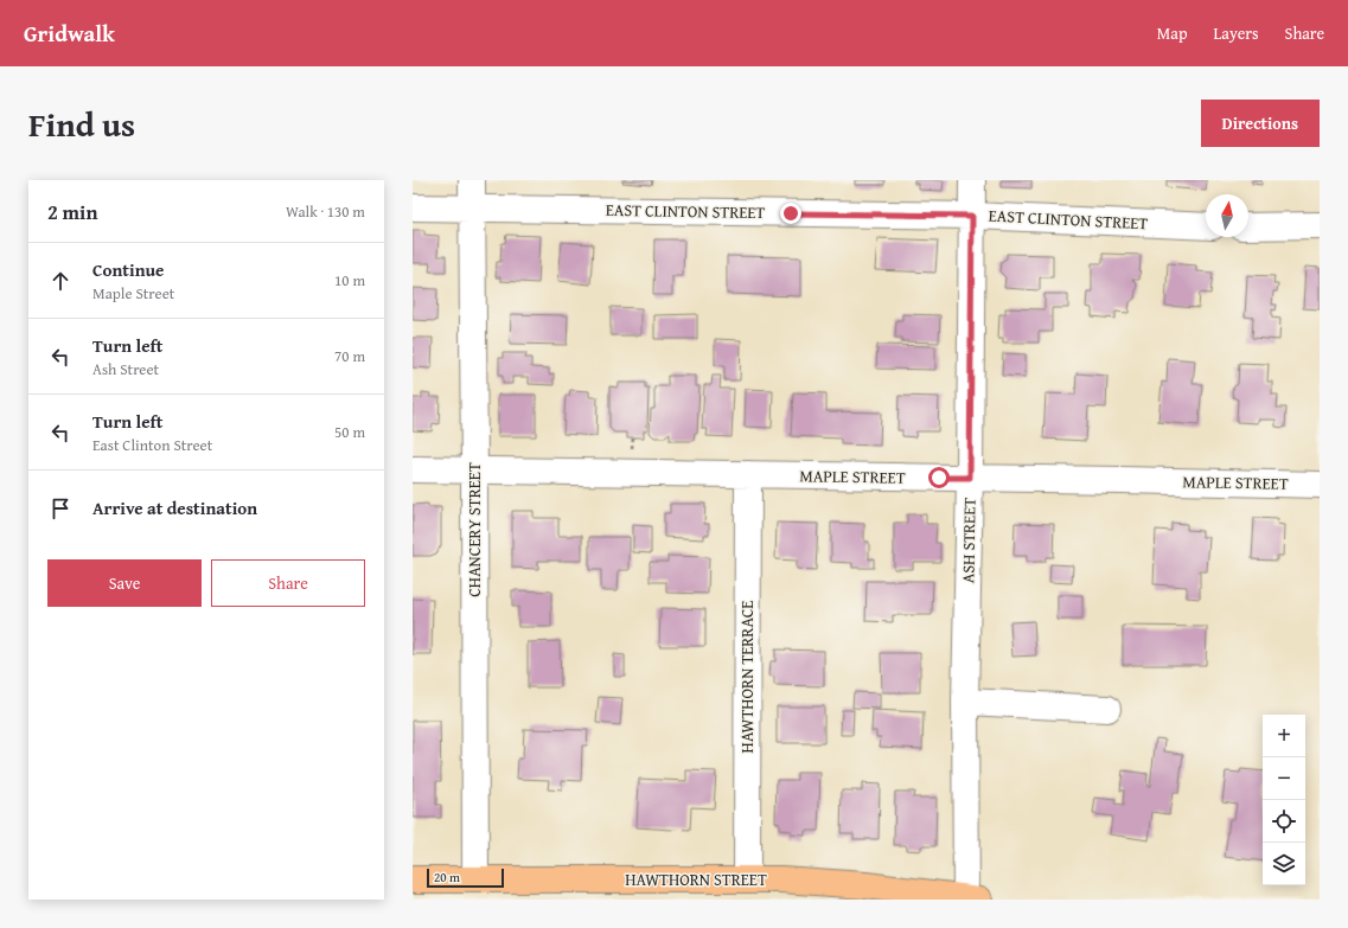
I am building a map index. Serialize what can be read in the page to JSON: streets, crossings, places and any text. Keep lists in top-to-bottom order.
{
  "streets": {
    "main road": ["HAWTHORN STREET"],
    "street": [
      "EAST CLINTON STREET",
      "MAPLE STREET",
      "CHANCERY STREET",
      "ASH STREET",
      "HAWTHORN TERRACE"
    ]
  },
  "crossings": [
    ["EAST CLINTON STREET", "CHANCERY STREET"],
    ["EAST CLINTON STREET", "ASH STREET"],
    ["MAPLE STREET", "CHANCERY STREET"],
    ["MAPLE STREET", "ASH STREET"],
    ["MAPLE STREET", "HAWTHORN TERRACE"],
    ["CHANCERY STREET", "HAWTHORN STREET"],
    ["ASH STREET", "HAWTHORN STREET"],
    ["HAWTHORN TERRACE", "HAWTHORN STREET"]
  ],
  "scale_bar": "20 m",
  "north": "top",
  "page": {
    "header": "Gridwalk",
    "nav": ["Map", "Layers", "Share"],
    "title": "Find us",
    "buttons": [
      "Directions",
      ["Save", "Share"]
    ],
    "heading": ["2 min", "Walk · 130 m"],
    "list": [
      ["Continue", "Maple Street", "10 m"],
      ["Turn left", "Ash Street", "70 m"],
      ["Turn left", "East Clinton Street", "50 m"],
      "Arrive at destination"
    ],
    "map_buttons": ["+", "−"],
    "scale": "20 m"
  }
}
